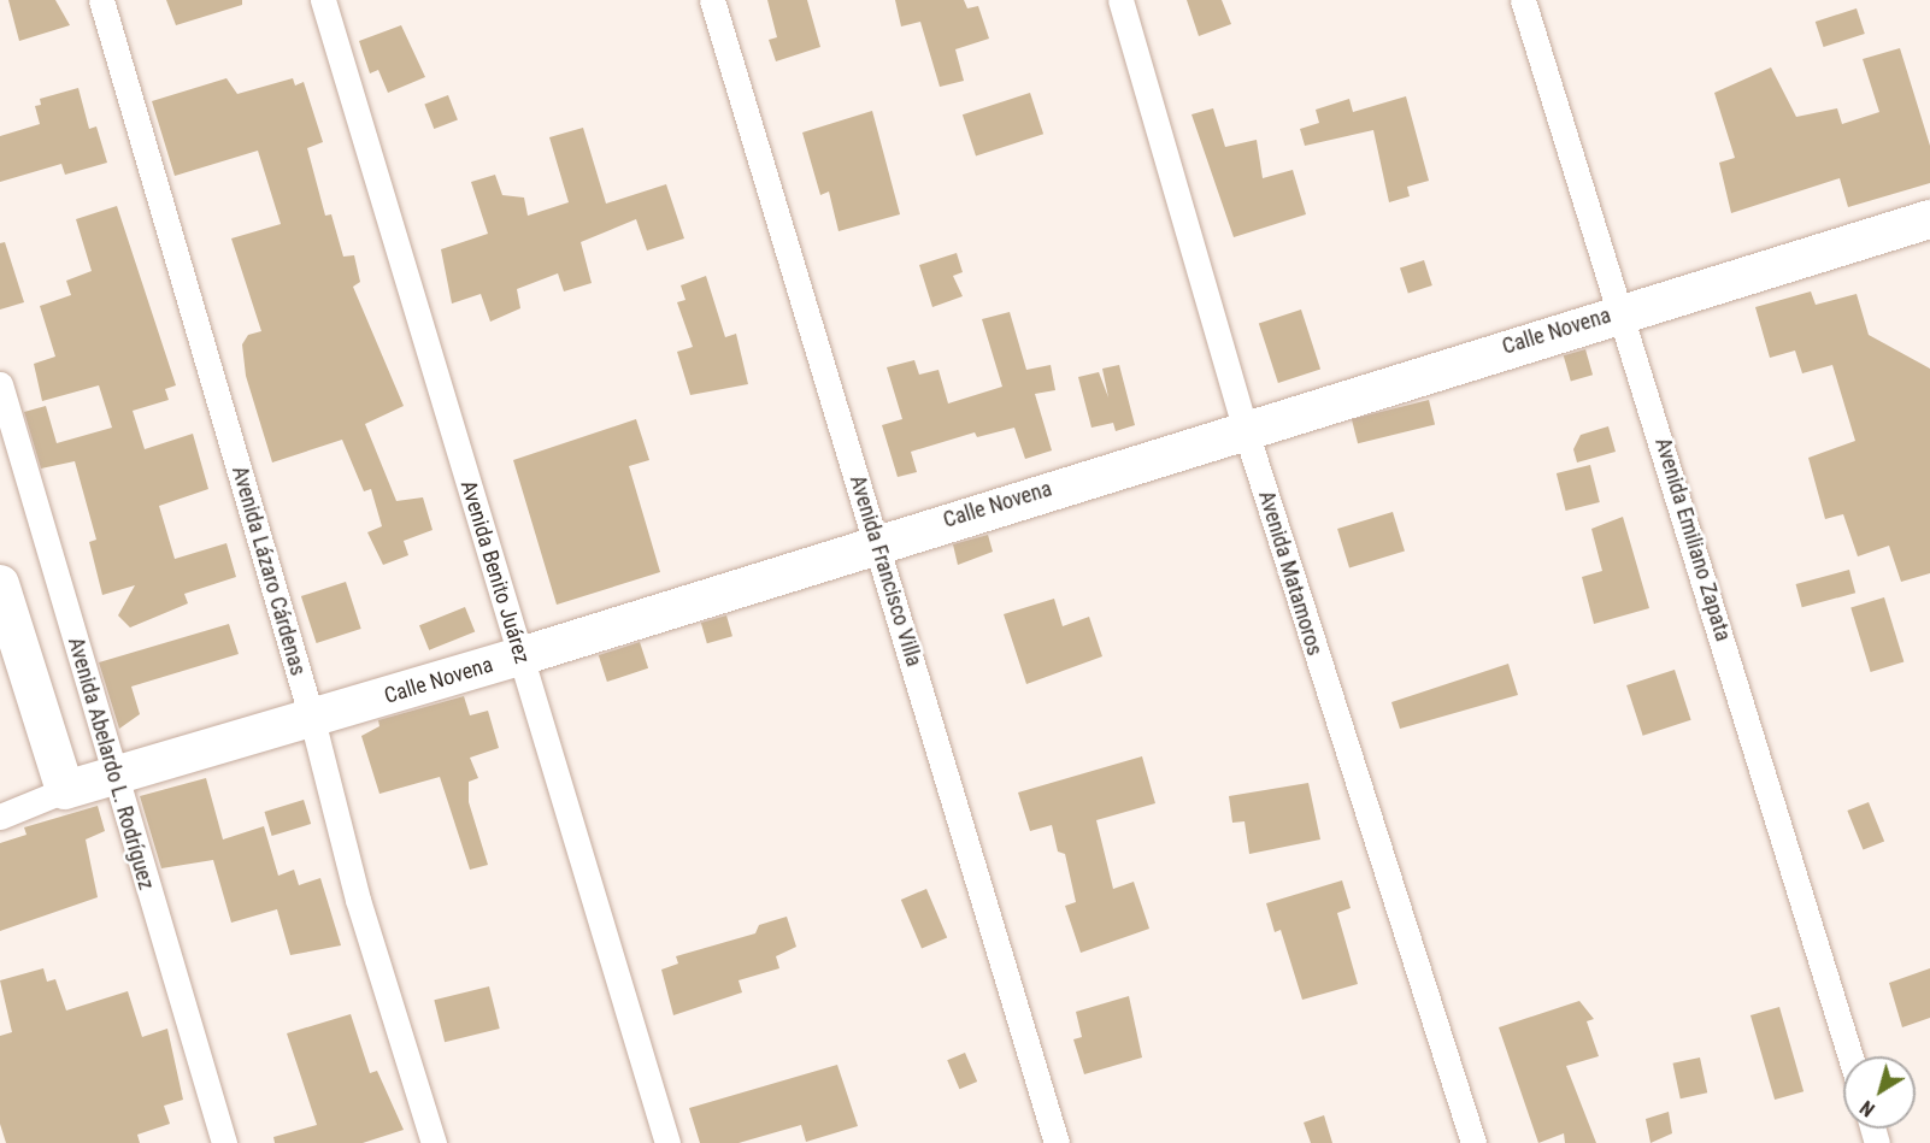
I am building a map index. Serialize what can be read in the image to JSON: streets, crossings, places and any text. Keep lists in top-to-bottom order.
{
  "streets": {
    "street": [
      "Calle Novena",
      "Avenida Emiliano Zapata",
      "Avenida Lázaro Cárdenas",
      "Avenida Francisco Villa",
      "Avenida Benito Juárez",
      "Avenida Matamoros",
      "Avenida Abelardo L. Rodríguez"
    ]
  },
  "crossings": [
    ["Calle Novena", "Avenida Emiliano Zapata"],
    ["Calle Novena", "Avenida Lázaro Cárdenas"],
    ["Calle Novena", "Avenida Francisco Villa"],
    ["Calle Novena", "Avenida Benito Juárez"],
    ["Calle Novena", "Avenida Matamoros"],
    ["Calle Novena", "Avenida Abelardo L. Rodríguez"]
  ],
  "north": "bottom left"
}
